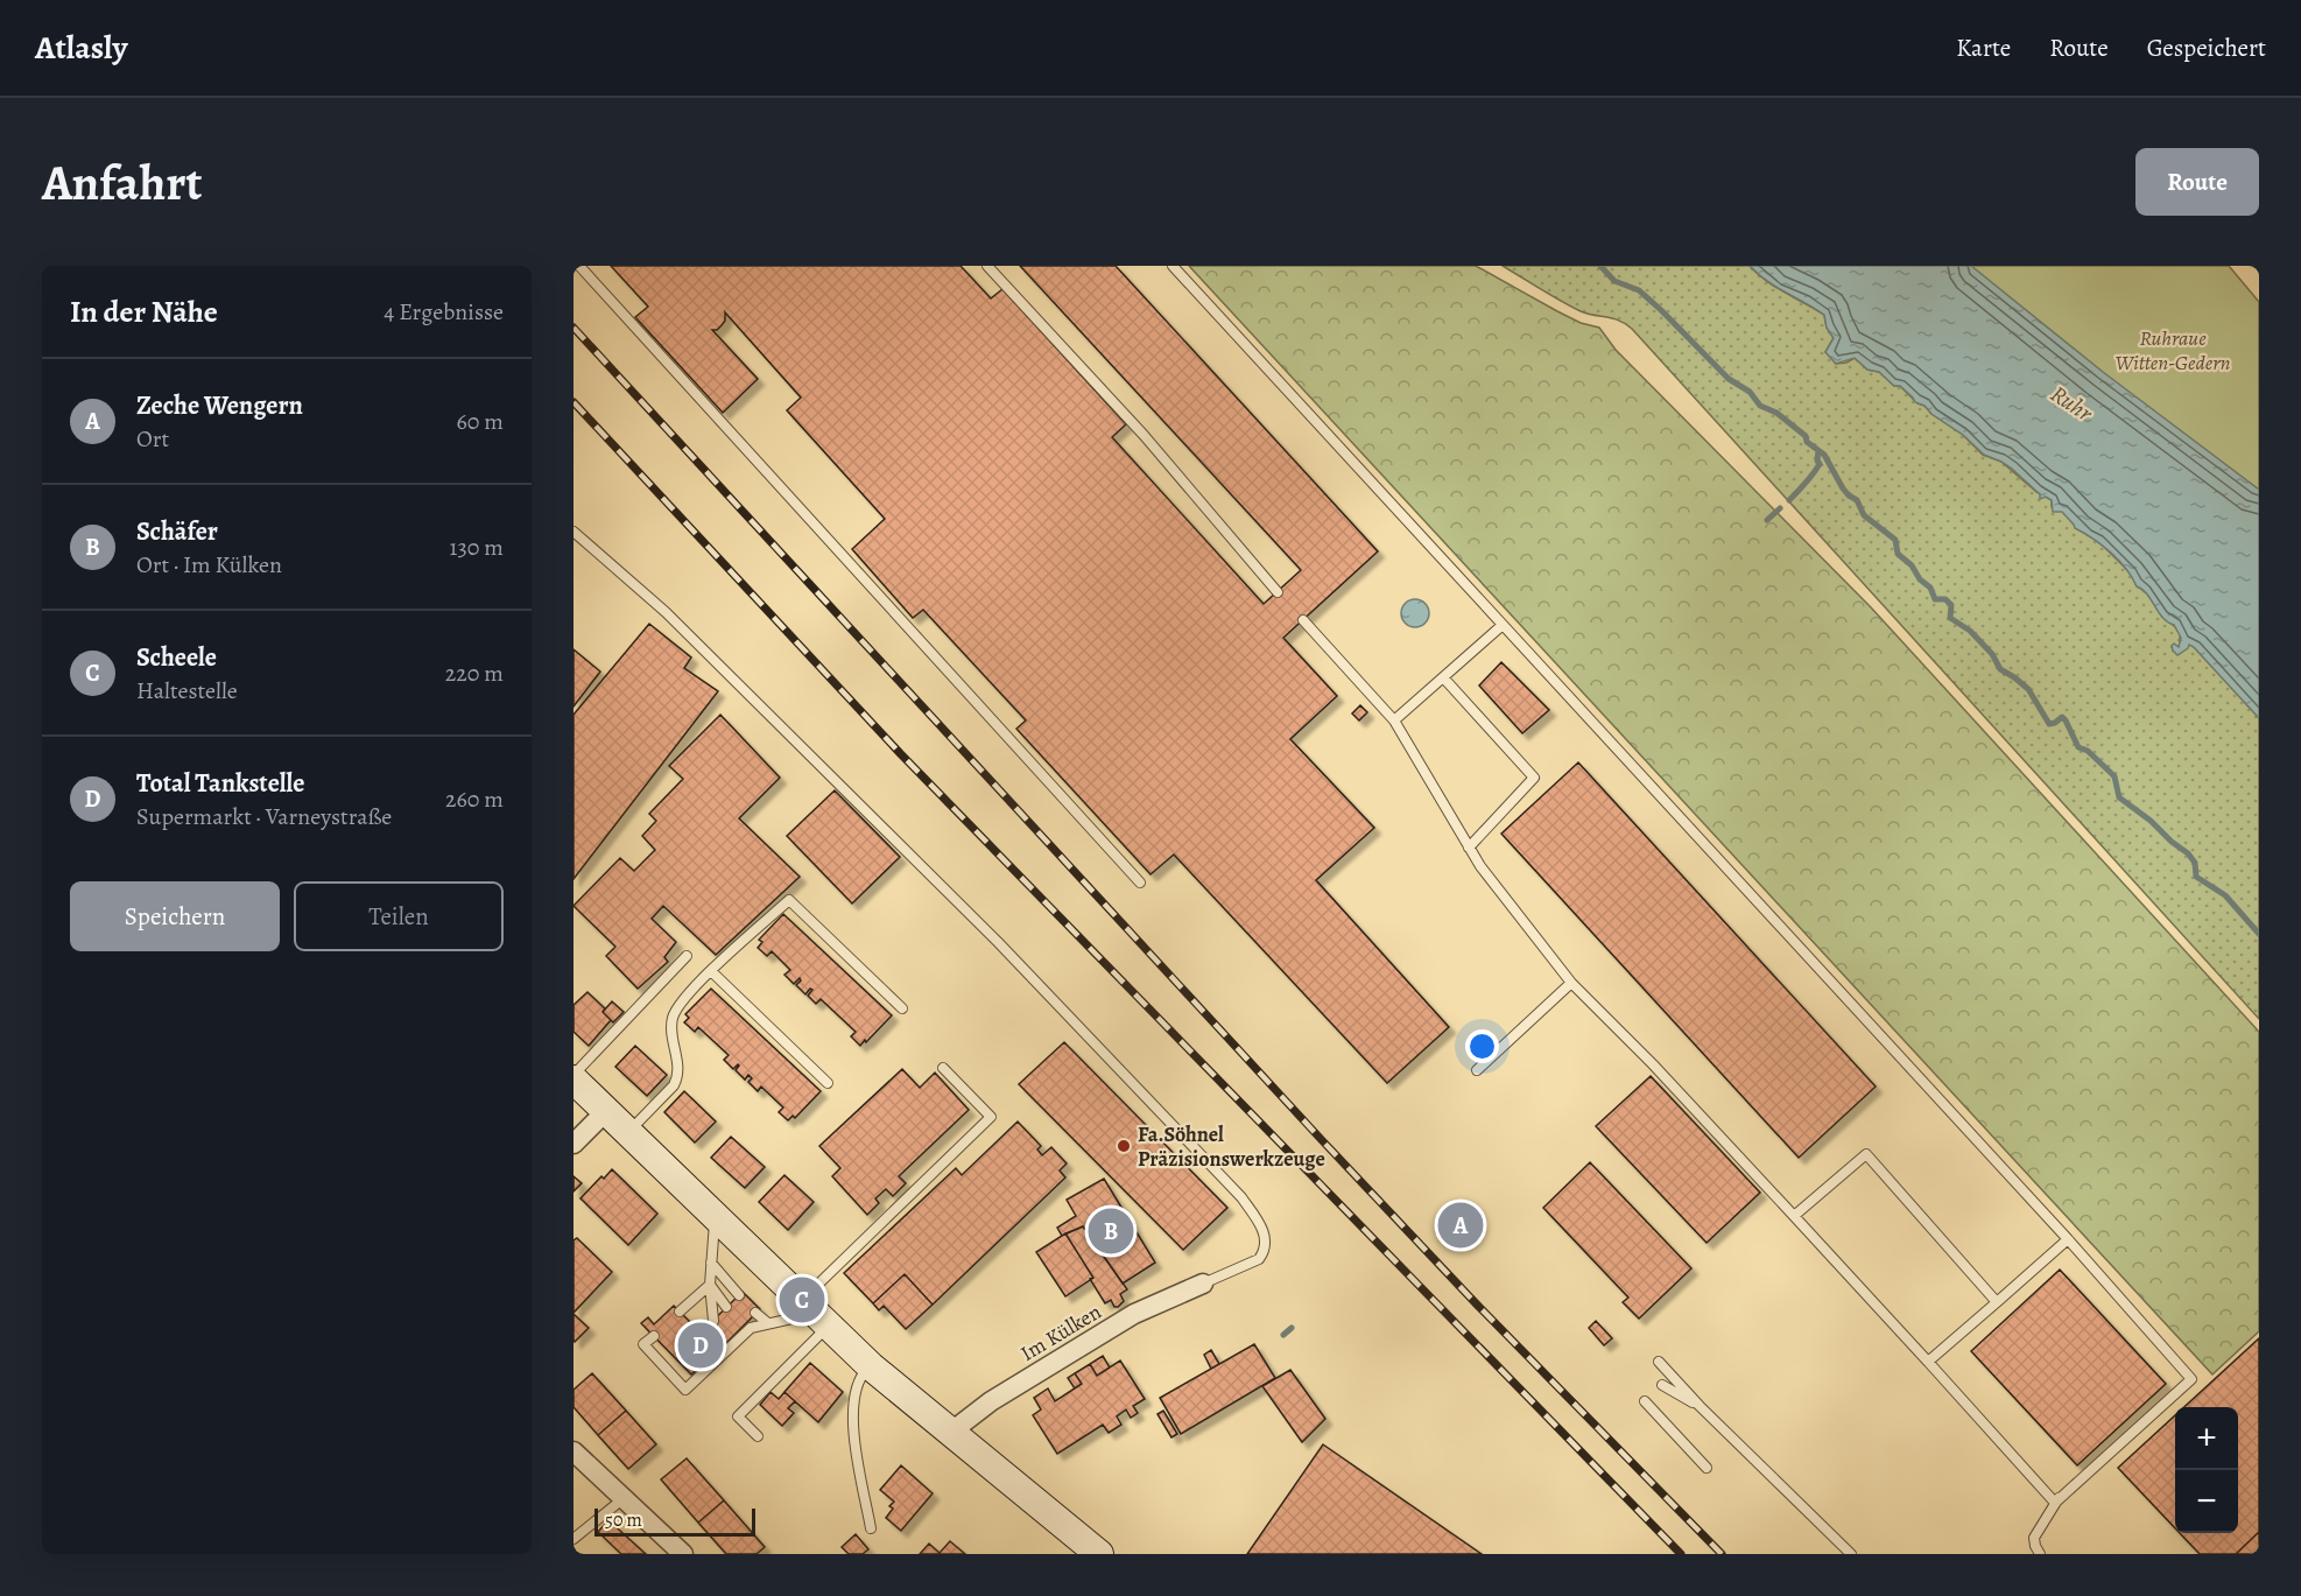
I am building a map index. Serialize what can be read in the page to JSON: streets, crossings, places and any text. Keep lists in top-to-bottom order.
{
  "streets": {
    "street": ["Im Külken"]
  },
  "water": ["Ruhr"],
  "parks": ["Ruhraue Witten-Gedern"],
  "places": ["Fa.Söhnel Präzisionswerkzeuge"],
  "scale_bar": "50 m",
  "page": {
    "header": "Atlasly",
    "nav": ["Karte", "Route", "Gespeichert"],
    "buttons": [
      "Route",
      ["Speichern", "Teilen"]
    ],
    "title": "Anfahrt",
    "heading": ["In der Nähe", "4 Ergebnisse"],
    "list": [
      {
        "mark": "A",
        "name": "Zeche Wengern",
        "note": "Ort",
        "value": "60 m"
      },
      {
        "mark": "B",
        "name": "Schäfer",
        "note": "Ort · Im Külken",
        "value": "130 m"
      },
      {
        "mark": "C",
        "name": "Scheele",
        "note": "Haltestelle",
        "value": "220 m"
      },
      {
        "mark": "D",
        "name": "Total Tankstelle",
        "note": "Supermarkt · Varneystraße",
        "value": "260 m"
      }
    ],
    "pins": [
      "A",
      "B",
      "C",
      "D"
    ],
    "map_buttons": ["+", "−"],
    "scale": "50 m"
  }
}
